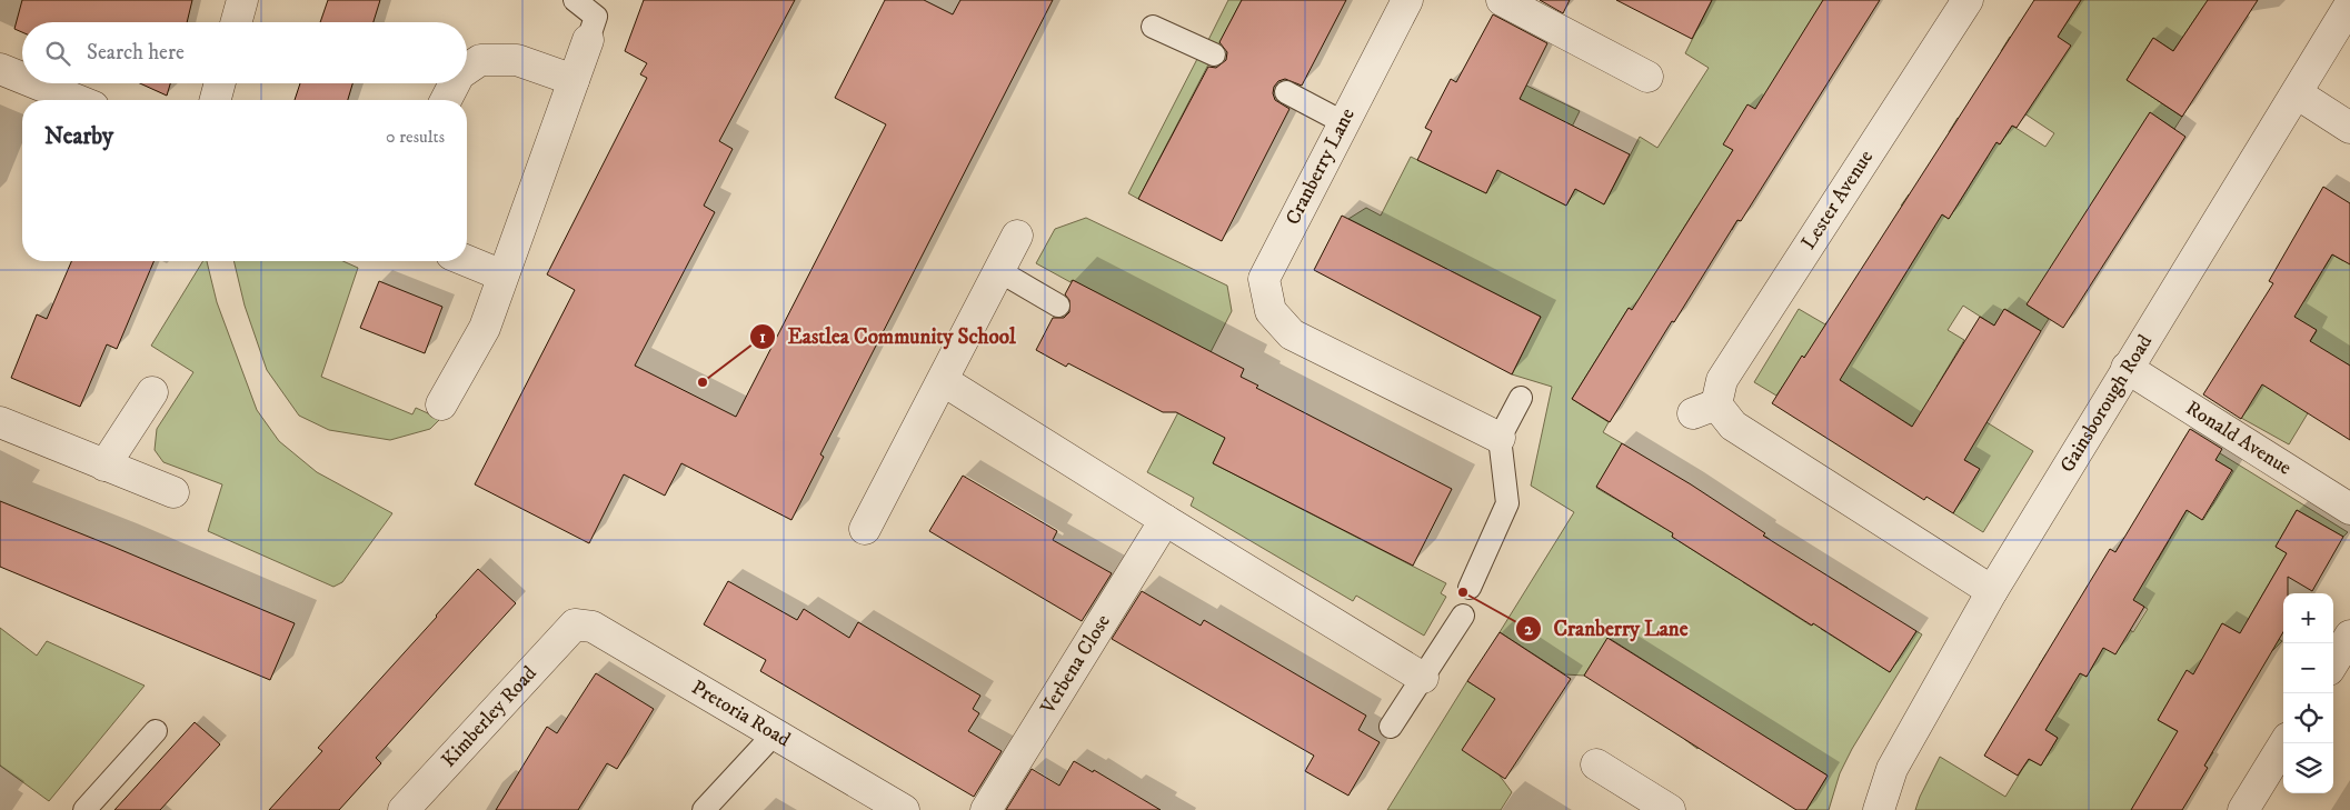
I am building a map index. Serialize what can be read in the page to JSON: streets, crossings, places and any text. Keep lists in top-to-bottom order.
{
  "streets": {
    "street": [
      "Cranberry Lane",
      "Lester Avenue",
      "Gainsborough Road",
      "Ronald Avenue",
      "Verbena Close",
      "Pretoria Road",
      "Kimberley Road"
    ]
  },
  "crossings": [
    ["Lester Avenue", "Gainsborough Road"],
    ["Gainsborough Road", "Ronald Avenue"],
    ["Pretoria Road", "Kimberley Road"]
  ],
  "places": ["Eastlea Community School", "Cranberry Lane"],
  "page": {
    "search": "Search here",
    "heading": ["Nearby", "0 results"],
    "map_buttons": ["+", "−"]
  }
}
